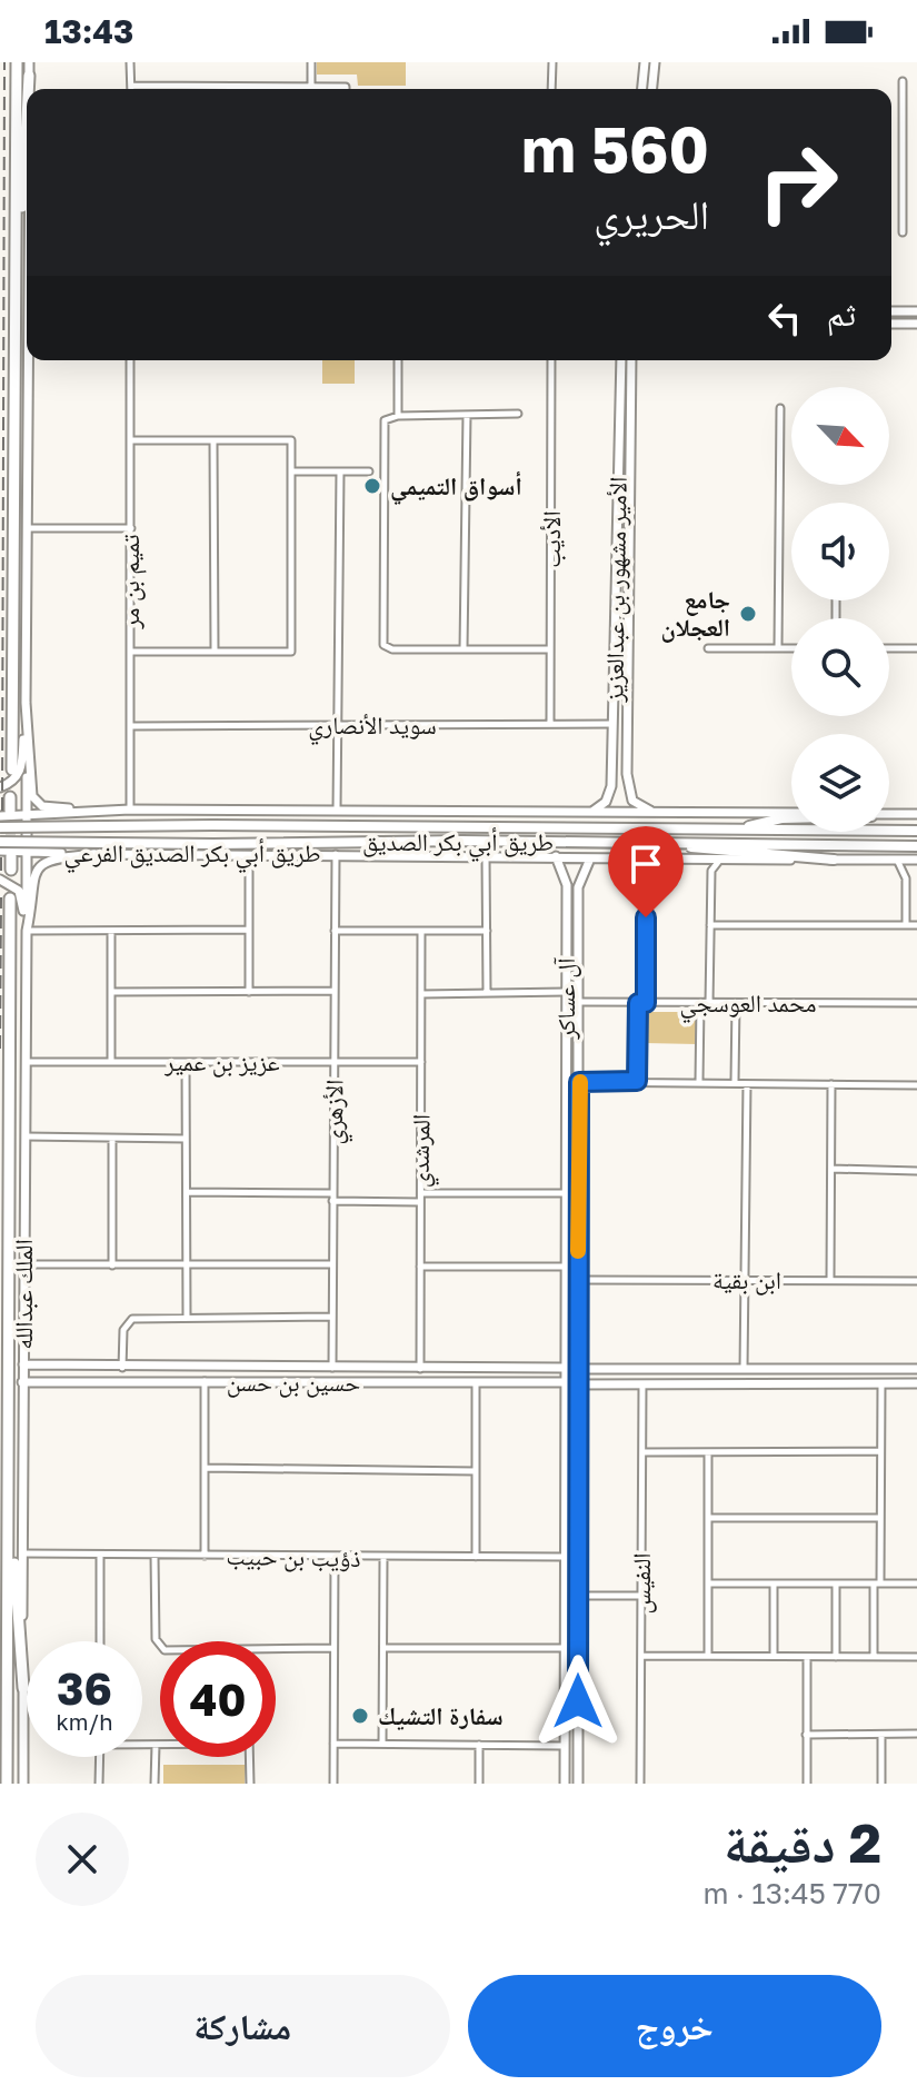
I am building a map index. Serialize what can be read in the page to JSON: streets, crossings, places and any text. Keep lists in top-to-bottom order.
{
  "streets": {
    "highway": ["الملك عبدالله"],
    "main road": ["طريق أبي بكر الصديق"],
    "street": [
      "الأديب",
      "تميم بن مر",
      "الأمير مشهور بن عبدالعزيز",
      "سويد الأنصاري",
      "طريق أبي بكر الصديق الفرعي",
      "آل عساكر",
      "محمد العوسجي",
      "عزيز بن عمير",
      "الأزهري",
      "المرشدي",
      "ابن بقية",
      "حسين بن حسن",
      "ذؤيب بن حبيب",
      "النفيس"
    ]
  },
  "crossings": [
    ["الأديب", "سويد الأنصاري"],
    ["تميم بن مر", "سويد الأنصاري"],
    ["تميم بن مر", "طريق أبي بكر الصديق الفرعي"],
    ["الأمير مشهور بن عبدالعزيز", "سويد الأنصاري"],
    ["طريق أبي بكر الصديق الفرعي", "آل عساكر"],
    ["طريق أبي بكر الصديق الفرعي", "الأزهري"],
    ["طريق أبي بكر الصديق الفرعي", "الملك عبدالله"],
    ["آل عساكر", "محمد العوسجي"],
    ["آل عساكر", "ابن بقية"],
    ["آل عساكر", "حسين بن حسن"],
    ["آل عساكر", "ذؤيب بن حبيب"],
    ["عزيز بن عمير", "الأزهري"],
    ["عزيز بن عمير", "المرشدي"],
    ["عزيز بن عمير", "الملك عبدالله"],
    ["الأزهري", "حسين بن حسن"],
    ["المرشدي", "حسين بن حسن"],
    ["الملك عبدالله", "حسين بن حسن"],
    ["الملك عبدالله", "ذؤيب بن حبيب"]
  ],
  "places": ["أسواق التميمي", "جامع العجلان", "سفارة التشيك"],
  "north": "bottom right",
  "page": {
    "status": "13:43",
    "turn": ["560 m", "الحريري"],
    "then": "ثم",
    "speed": "36 km/h",
    "limit": "40",
    "heading": ["2 دقيقة", "770 m · 13:45"],
    "buttons": ["خروج", "مشاركة"]
  }
}
